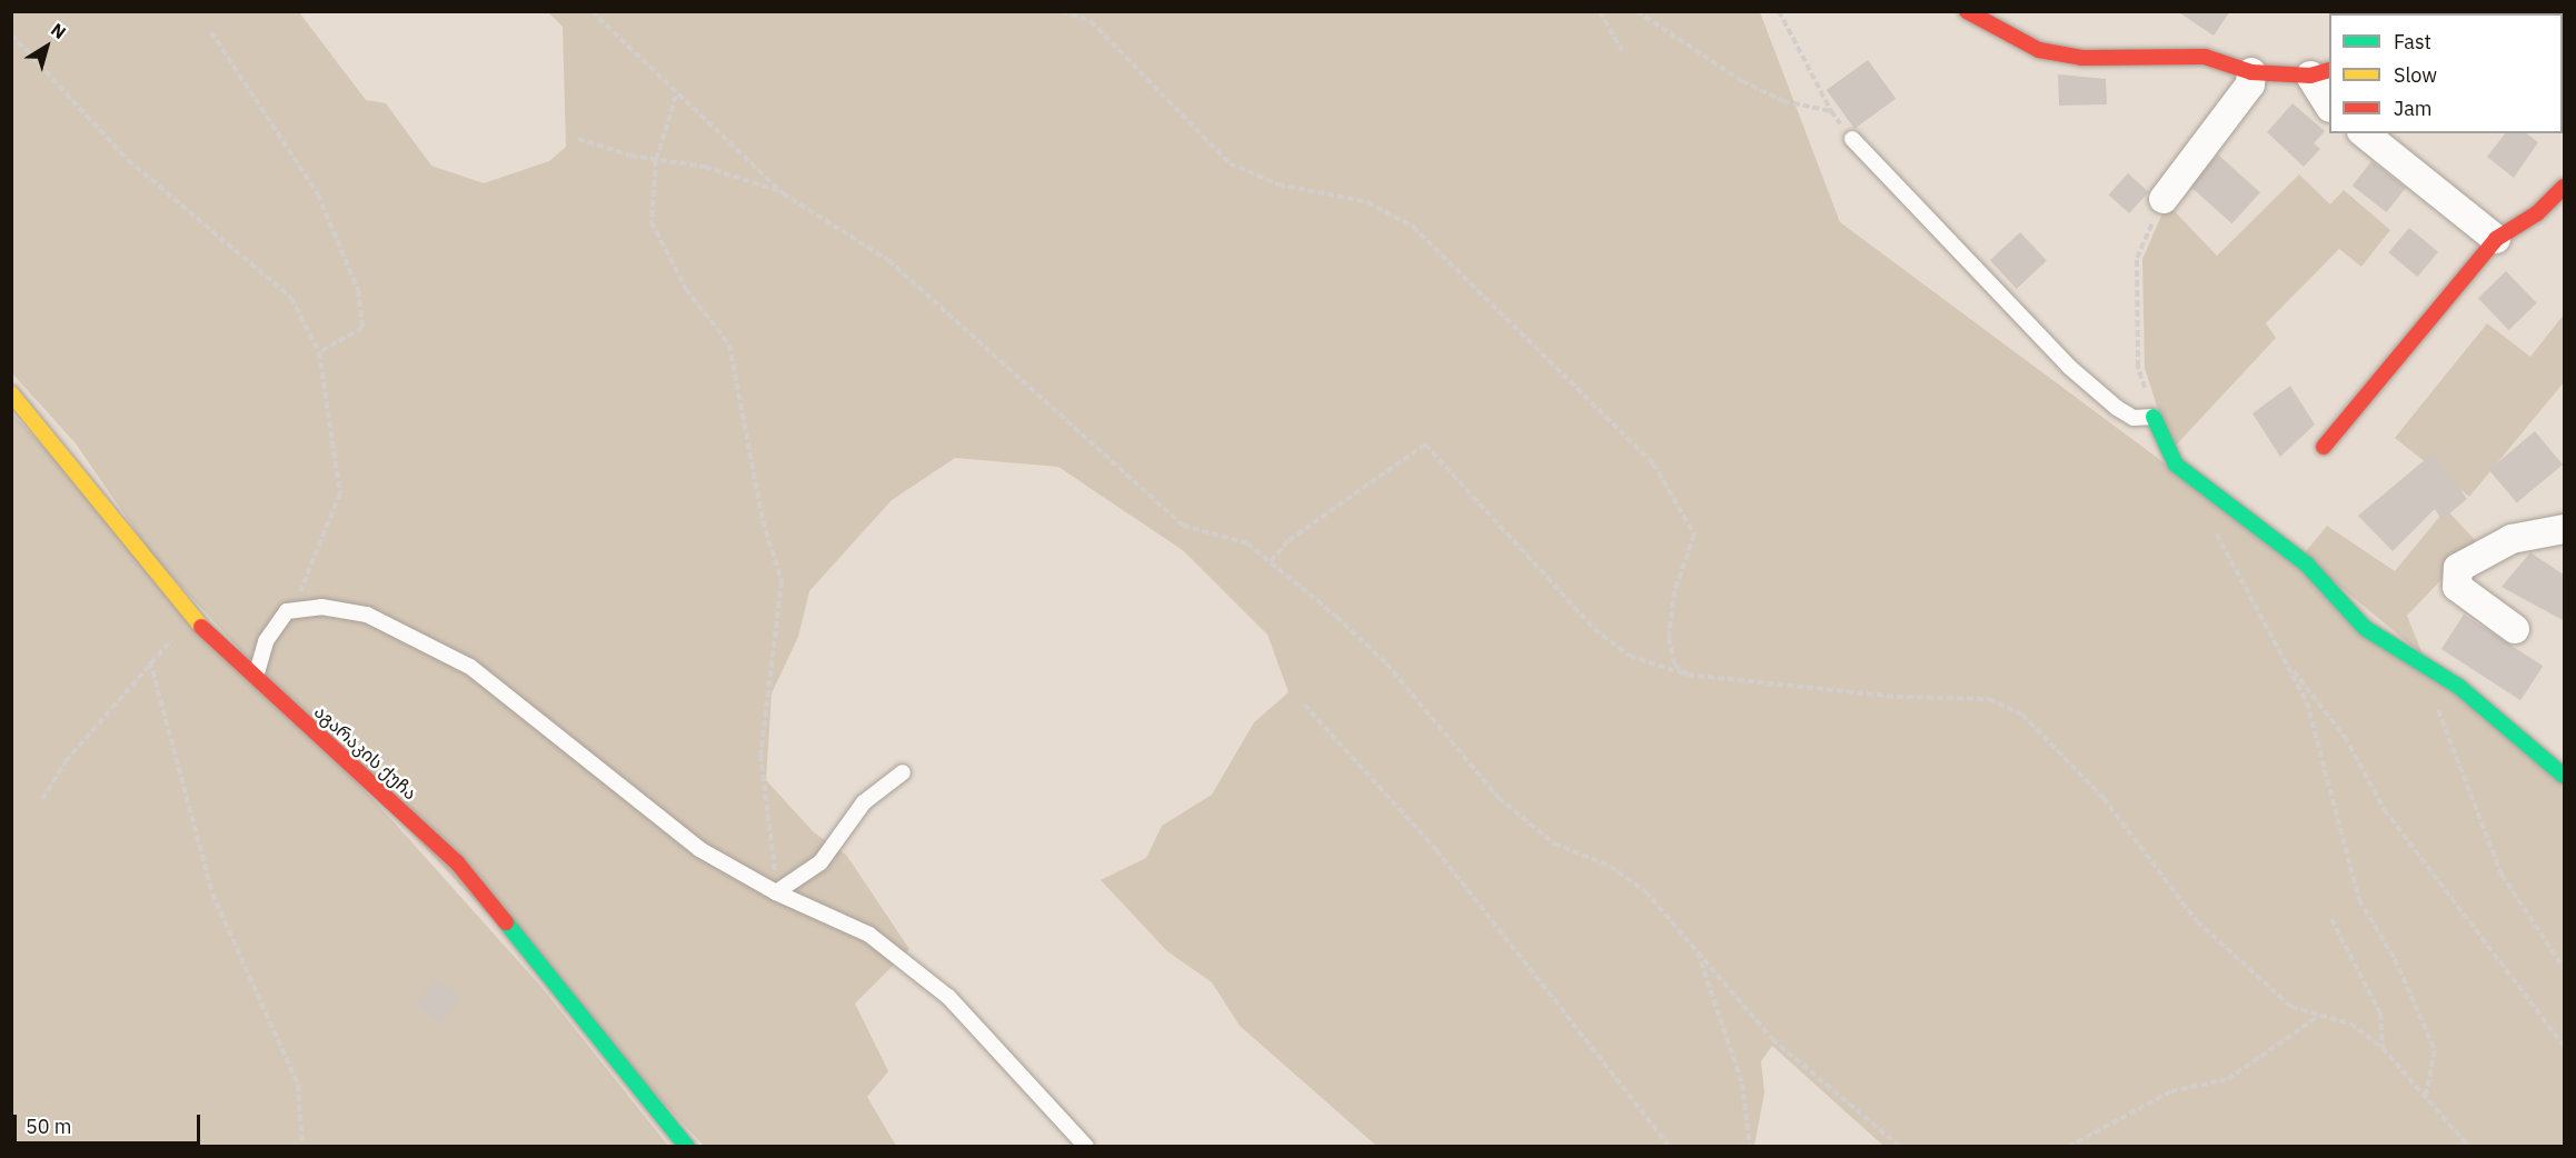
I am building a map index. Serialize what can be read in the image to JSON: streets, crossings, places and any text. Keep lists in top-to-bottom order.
{
  "streets": {
    "street": ["აგარაკის ქუჩა"]
  },
  "legend": ["Fast", "Slow", "Jam"],
  "scale_bar": "50 m",
  "north": "top right"
}
